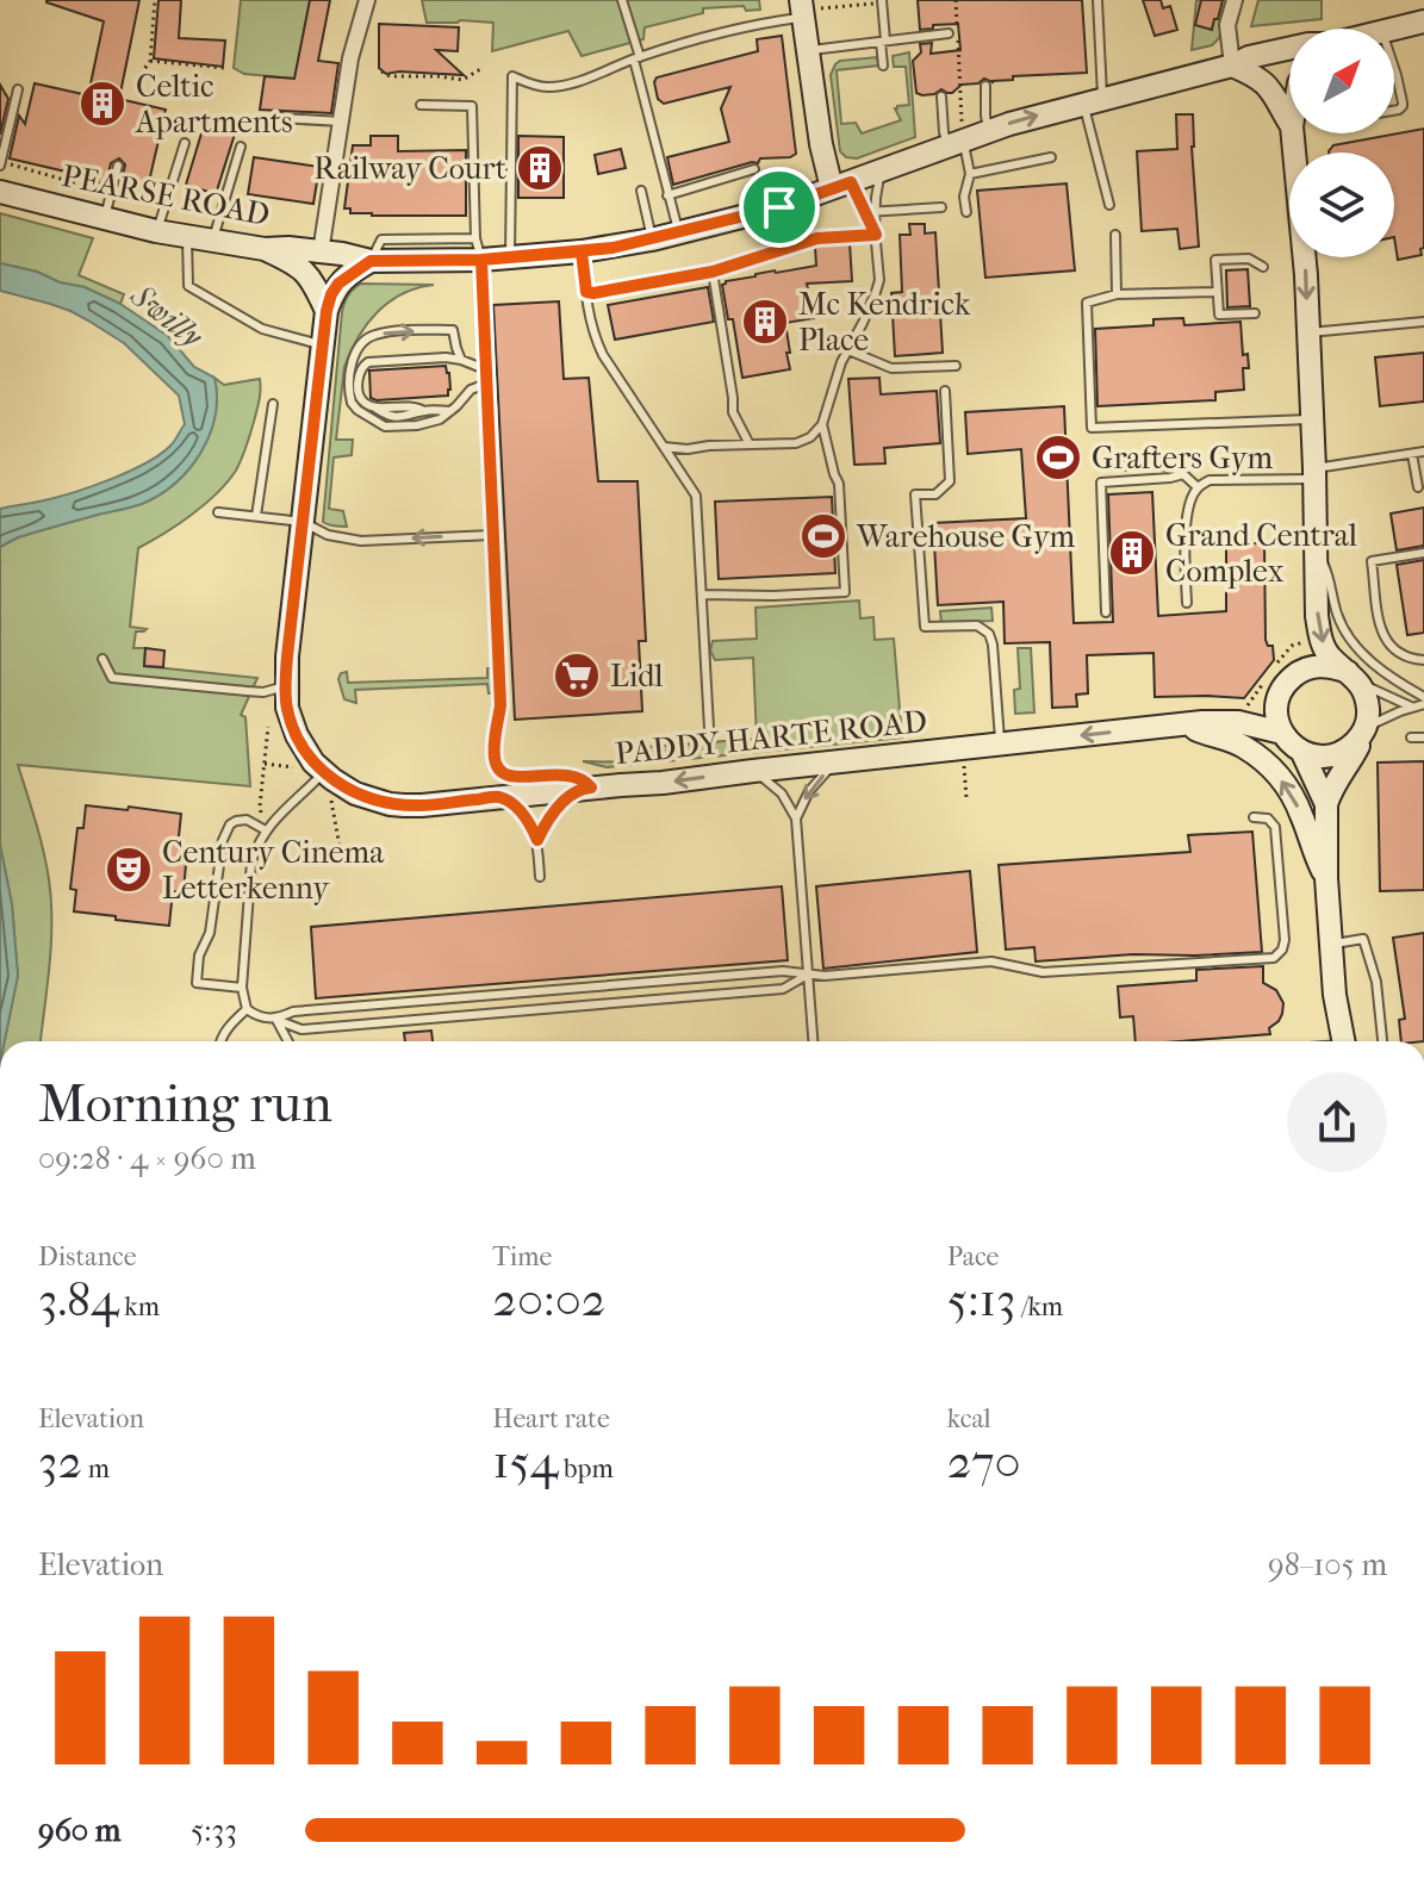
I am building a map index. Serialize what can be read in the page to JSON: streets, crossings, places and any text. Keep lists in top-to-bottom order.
{
  "streets": {
    "main road": ["PEARSE ROAD", "PADDY HARTE ROAD"]
  },
  "water": ["Swilly"],
  "places": {
    "building": [
      "Celtic Apartments",
      "Railway Court",
      "Mc Kendrick Place",
      "Grand Central Complex"
    ],
    "sports": ["Grafters Gym", "Warehouse Gym"],
    "supermarket": ["Lidl"],
    "theatre": ["Century Cinema Letterkenny"]
  },
  "north": "top right",
  "page": {
    "heading": ["Morning run", "09:28 · 4 × 960 m"],
    "stats": [
      ["Distance", "3.84 km"],
      ["Time", "20:02"],
      ["Pace", "5:13 /km"],
      ["Elevation", "32 m"],
      ["Heart rate", "154 bpm"],
      ["kcal", "270"]
    ],
    "chart": ["Elevation", "98–105 m"],
    "list": [
      {
        "name": "960 m",
        "note": "5:33"
      }
    ]
  }
}
